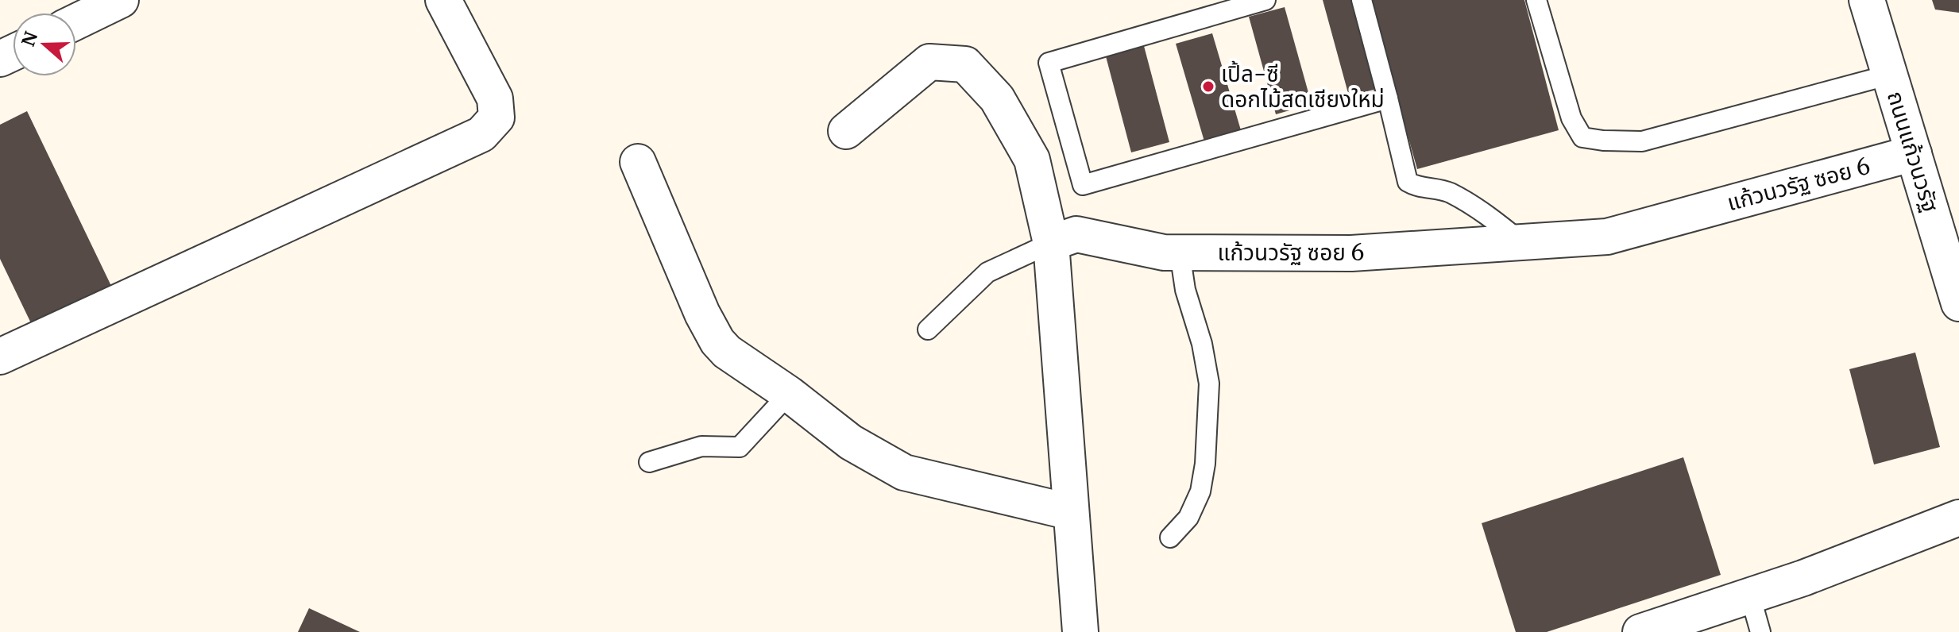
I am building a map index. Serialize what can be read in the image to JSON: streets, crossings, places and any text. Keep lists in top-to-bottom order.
{
  "streets": {
    "street": ["ถนนแก้วนวรัฐ", "แก้วนวรัฐ ซอย 6"]
  },
  "crossings": [
    ["ถนนแก้วนวรัฐ", "แก้วนวรัฐ ซอย 6"]
  ],
  "places": ["เปิ้ล-ซี ดอกไม้สดเชียงใหม่"],
  "north": "left"
}
